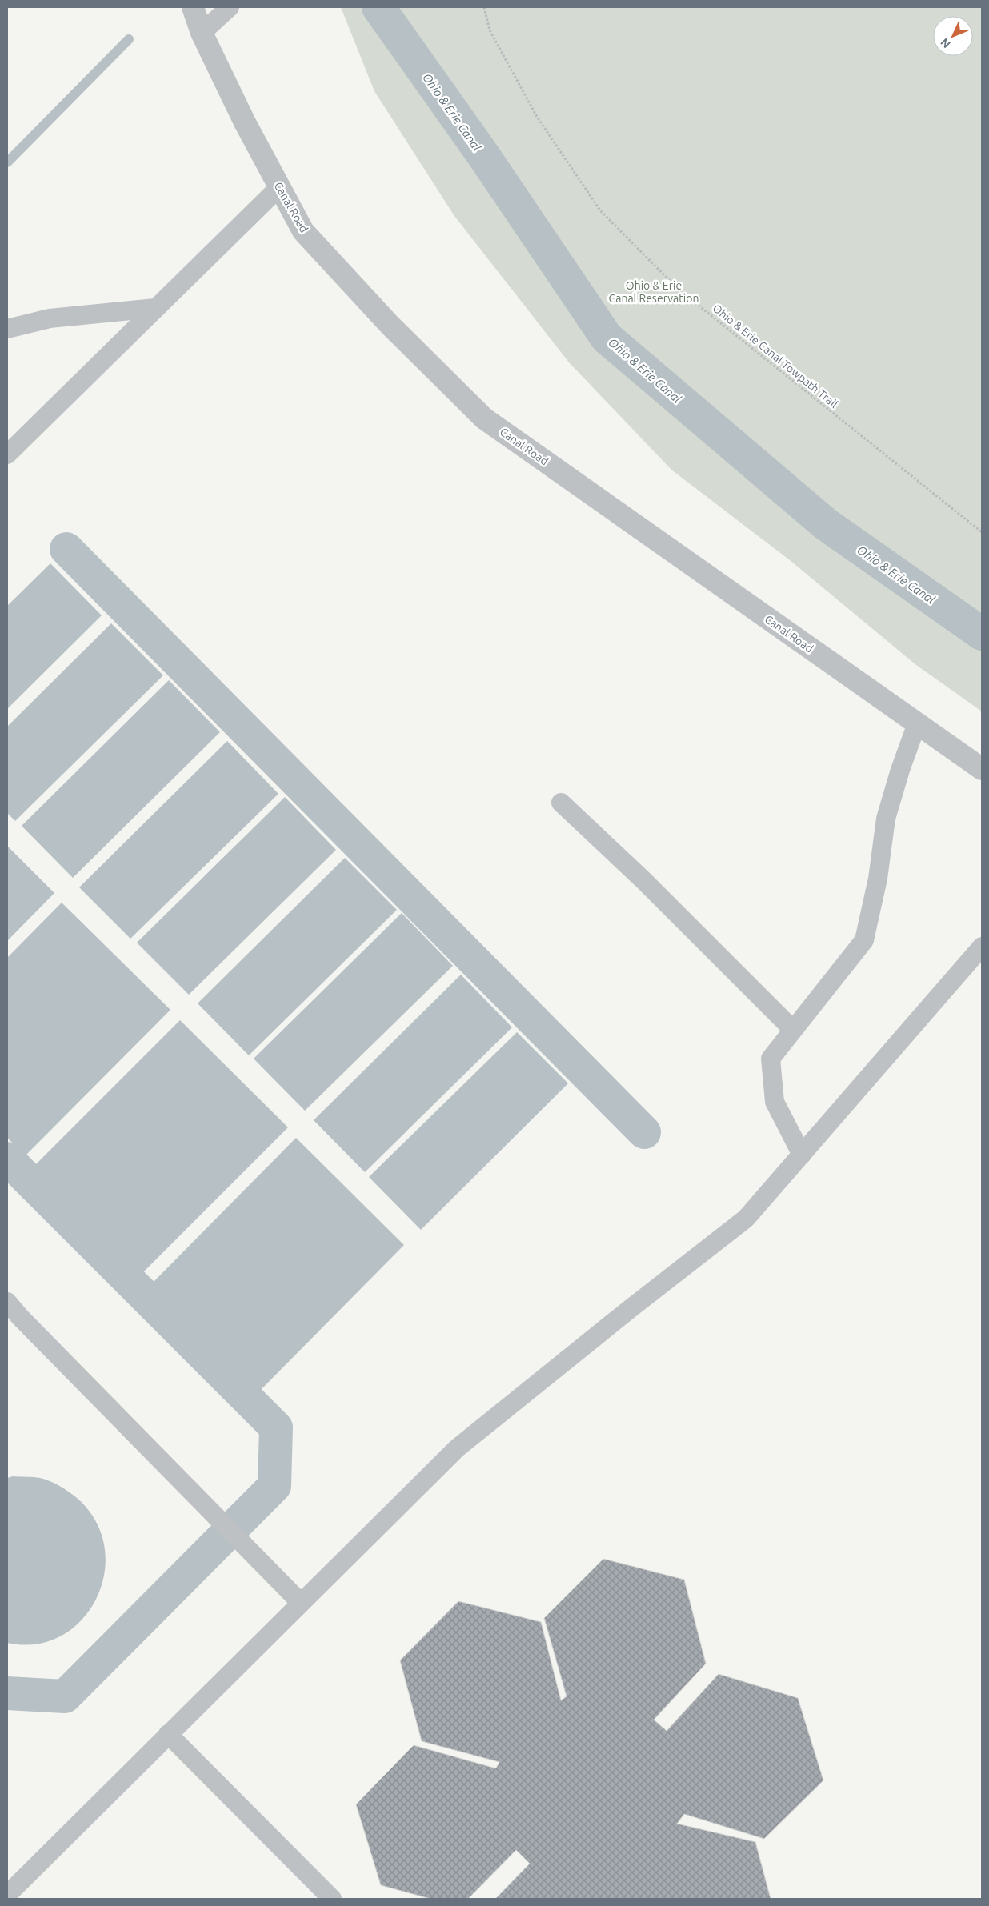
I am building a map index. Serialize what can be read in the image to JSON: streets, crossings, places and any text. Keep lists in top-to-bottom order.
{
  "streets": {
    "street": ["Canal Road"],
    "path": ["Ohio & Erie Canal Towpath Trail"]
  },
  "water": ["Ohio & Erie Canal"],
  "parks": ["Ohio & Erie Canal Reservation"],
  "north": "bottom left"
}
